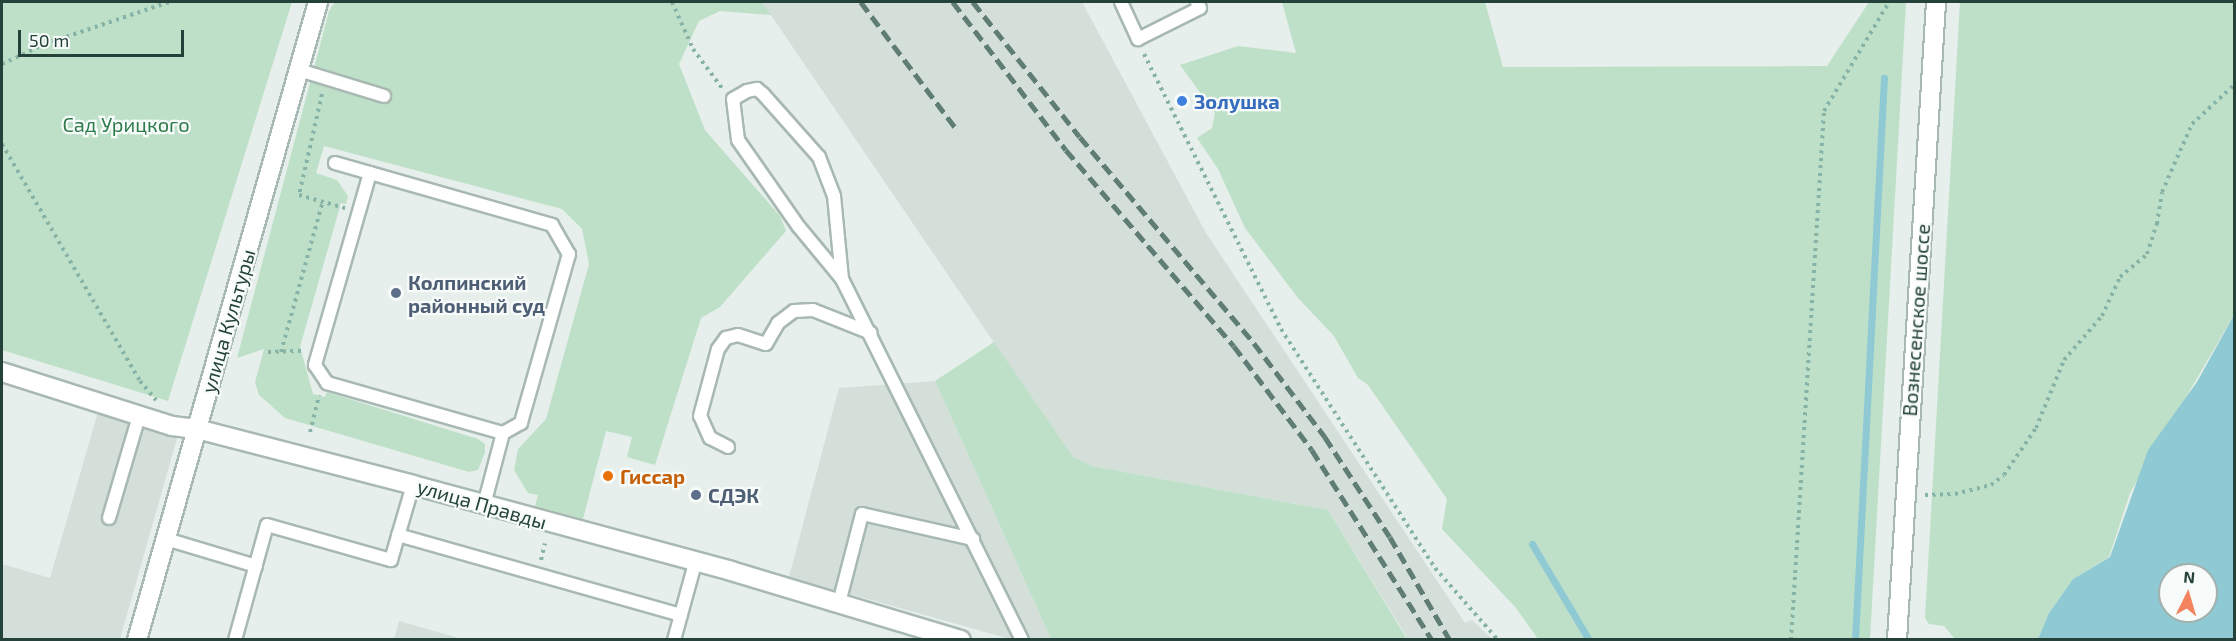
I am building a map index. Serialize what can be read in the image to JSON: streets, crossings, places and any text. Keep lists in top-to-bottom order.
{
  "streets": {
    "street": ["Вознесенское шоссе", "улица Культуры", "улица Правды"]
  },
  "crossings": [
    ["улица Культуры", "улица Правды"]
  ],
  "parks": ["Сад Урицкого"],
  "places": [
    "Золушка",
    "Колпинский районный суд",
    "Гиссар",
    "СДЭК"
  ],
  "scale_bar": "50 m",
  "north": "top"
}
